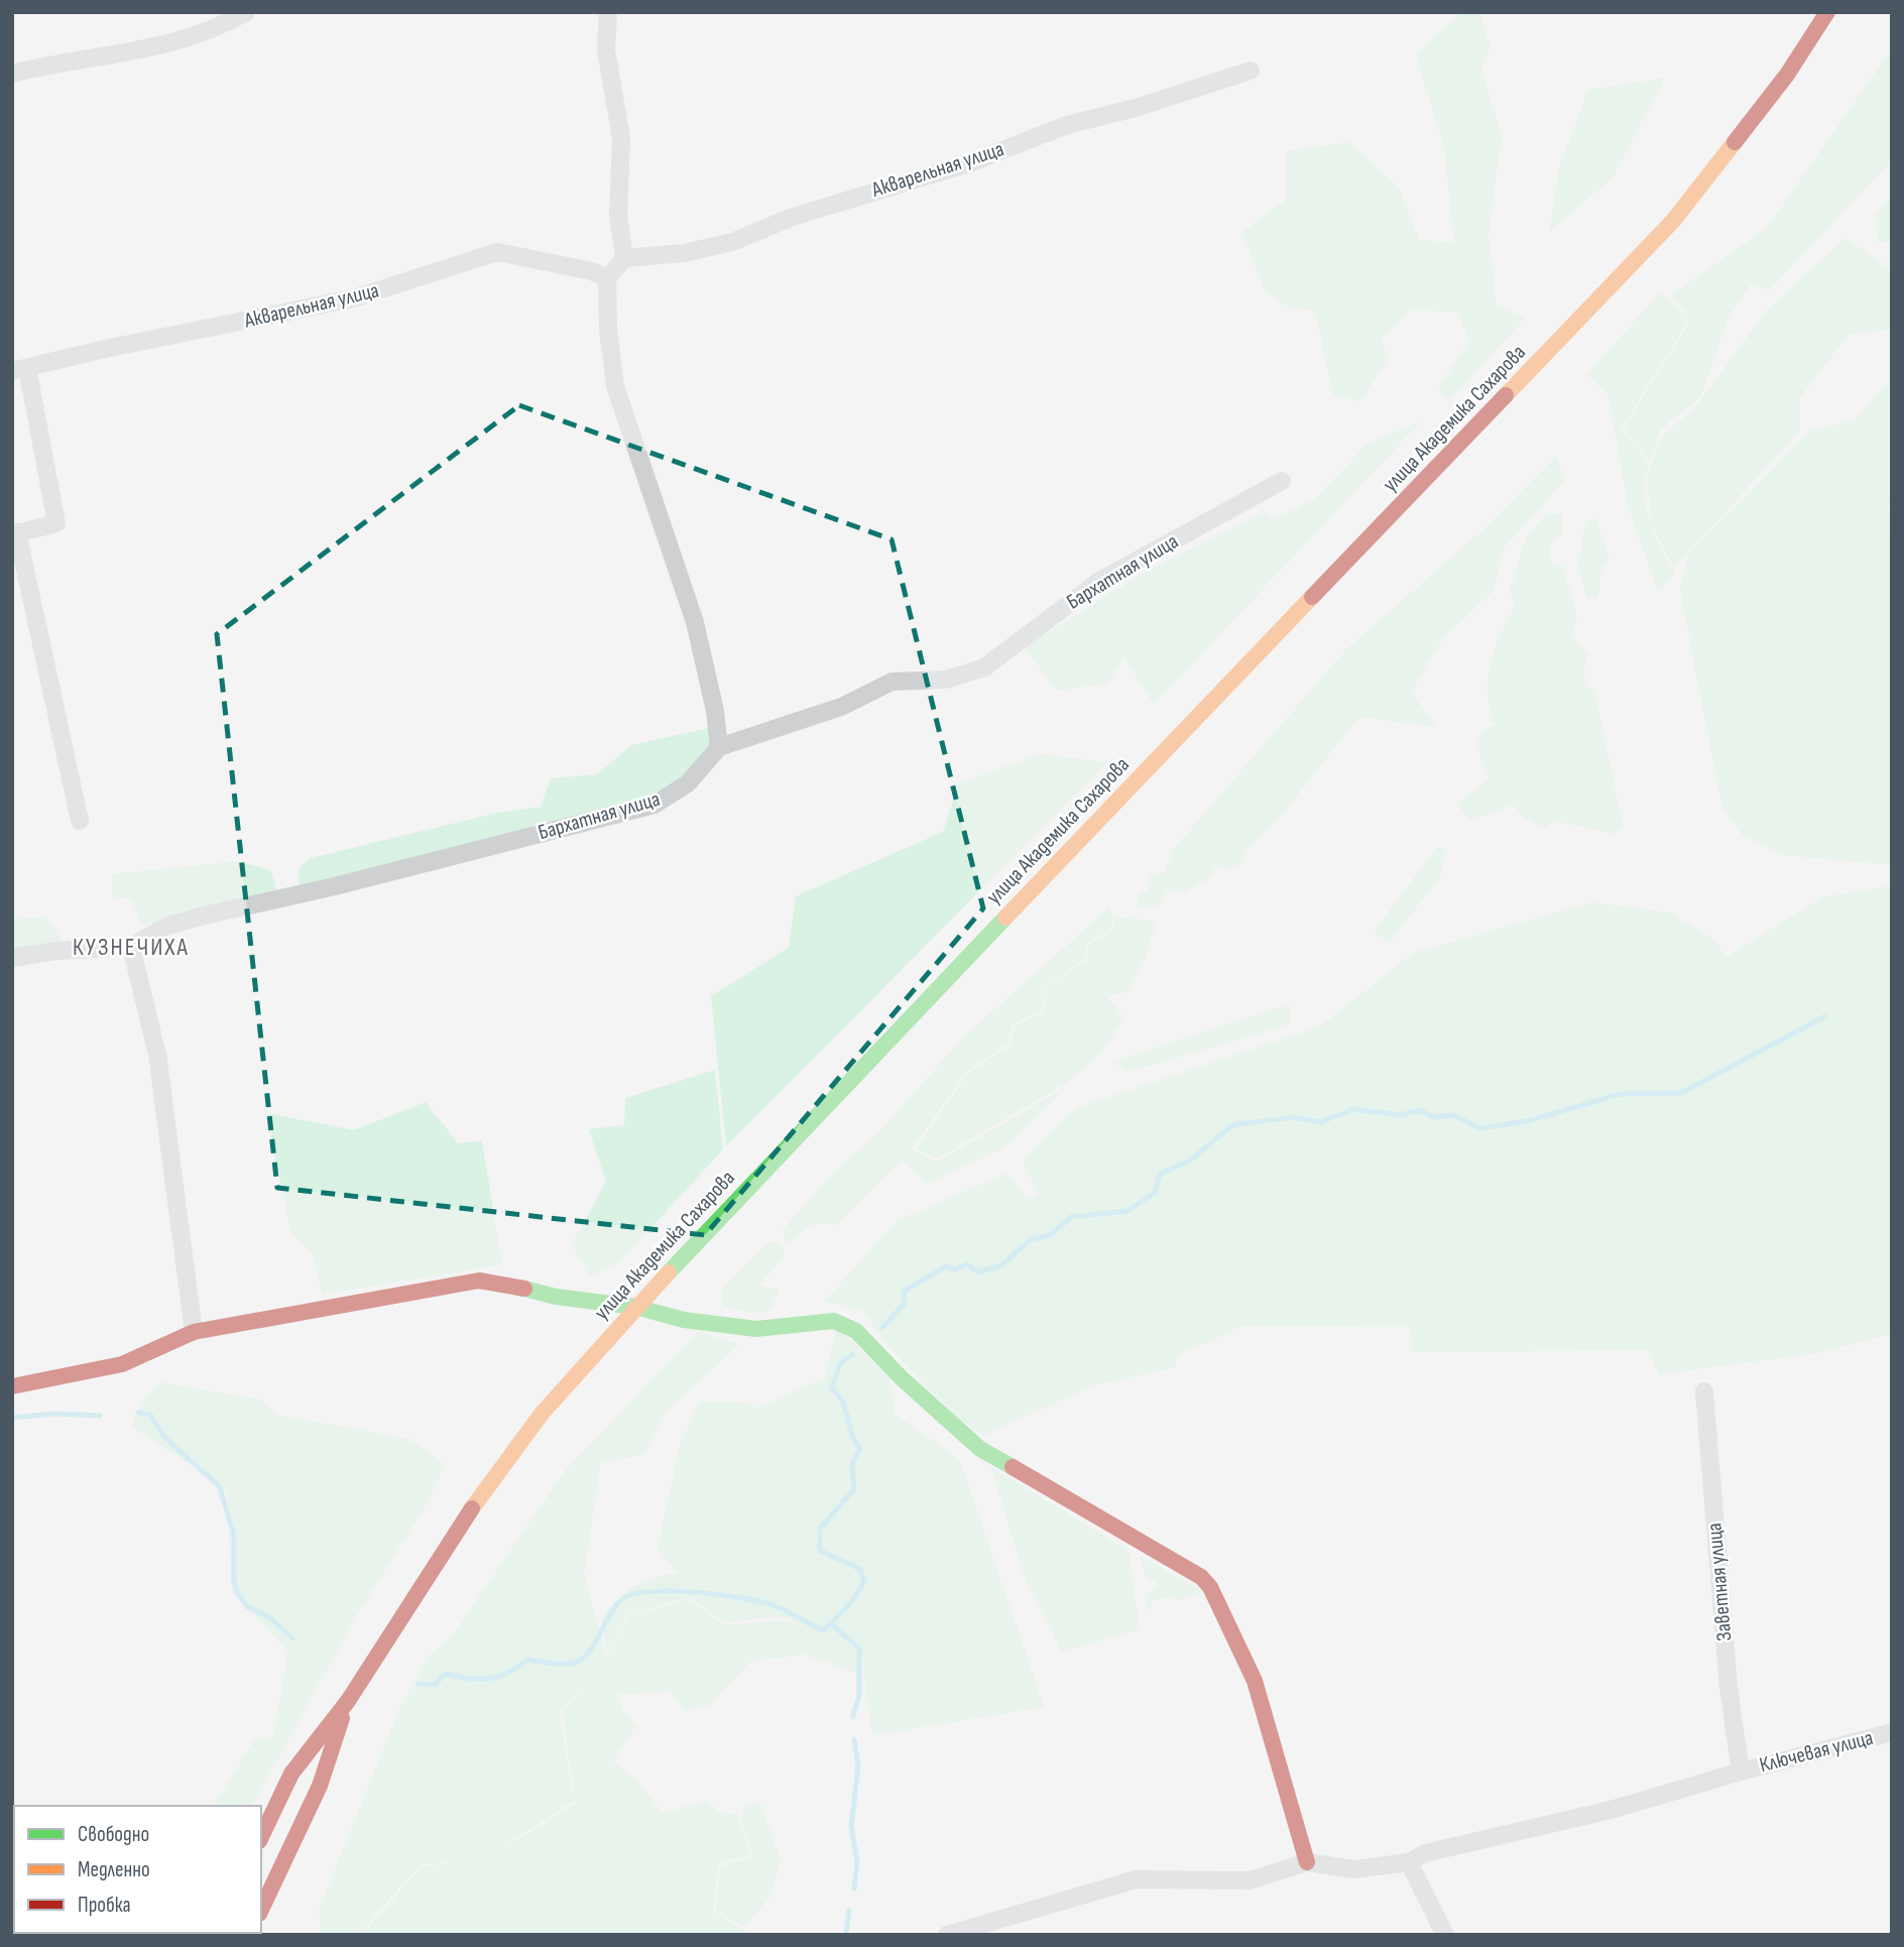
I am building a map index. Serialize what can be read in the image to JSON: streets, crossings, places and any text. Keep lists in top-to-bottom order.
{
  "streets": {
    "main road": ["улица Академика Сахарова"],
    "street": [
      "Акварельная улица",
      "Бархатная улица",
      "Заветная улица",
      "Ключевая улица"
    ]
  },
  "crossings": [
    ["Заветная улица", "Ключевая улица"]
  ],
  "districts": ["КУЗНЕЧИХА"],
  "legend": ["Свободно", "Медленно", "Пробка"]
}
